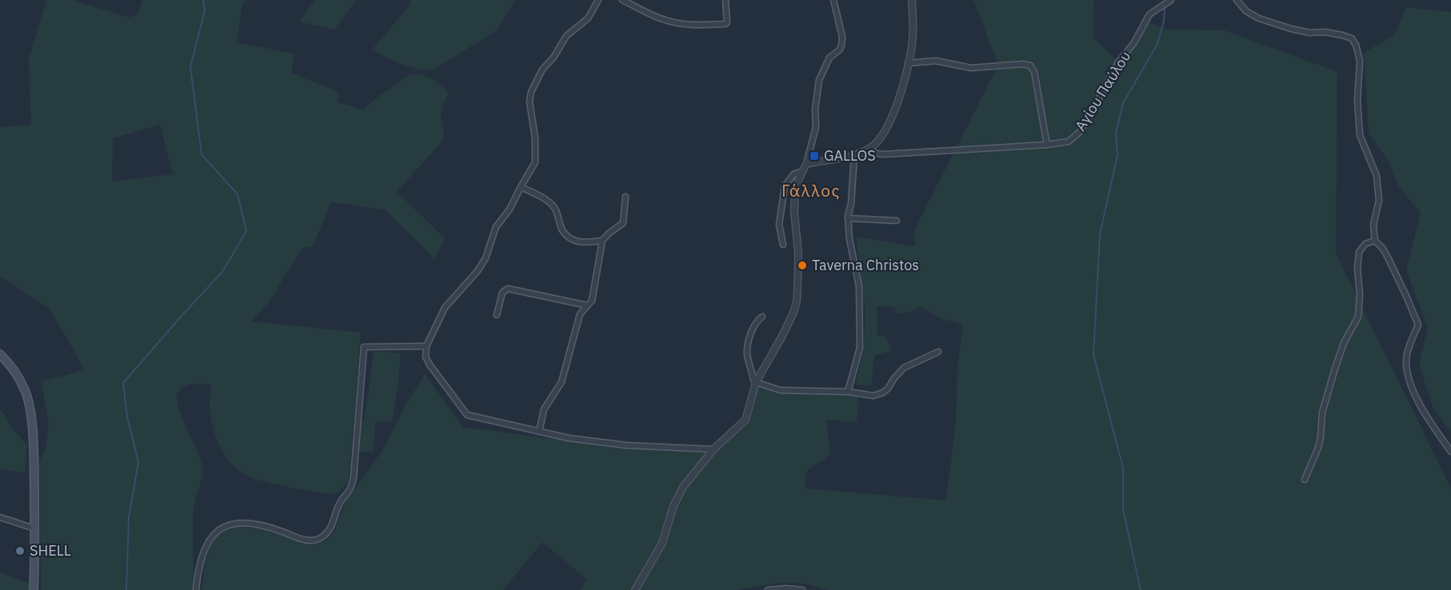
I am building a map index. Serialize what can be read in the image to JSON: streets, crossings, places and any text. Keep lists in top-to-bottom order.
{
  "streets": {
    "street": ["Αγίου Παύλου"]
  },
  "districts": ["Γάλλος"],
  "places": {
    "transit": ["GALLOS"],
    "other": ["Taverna Christos", "SHELL"]
  }
}
